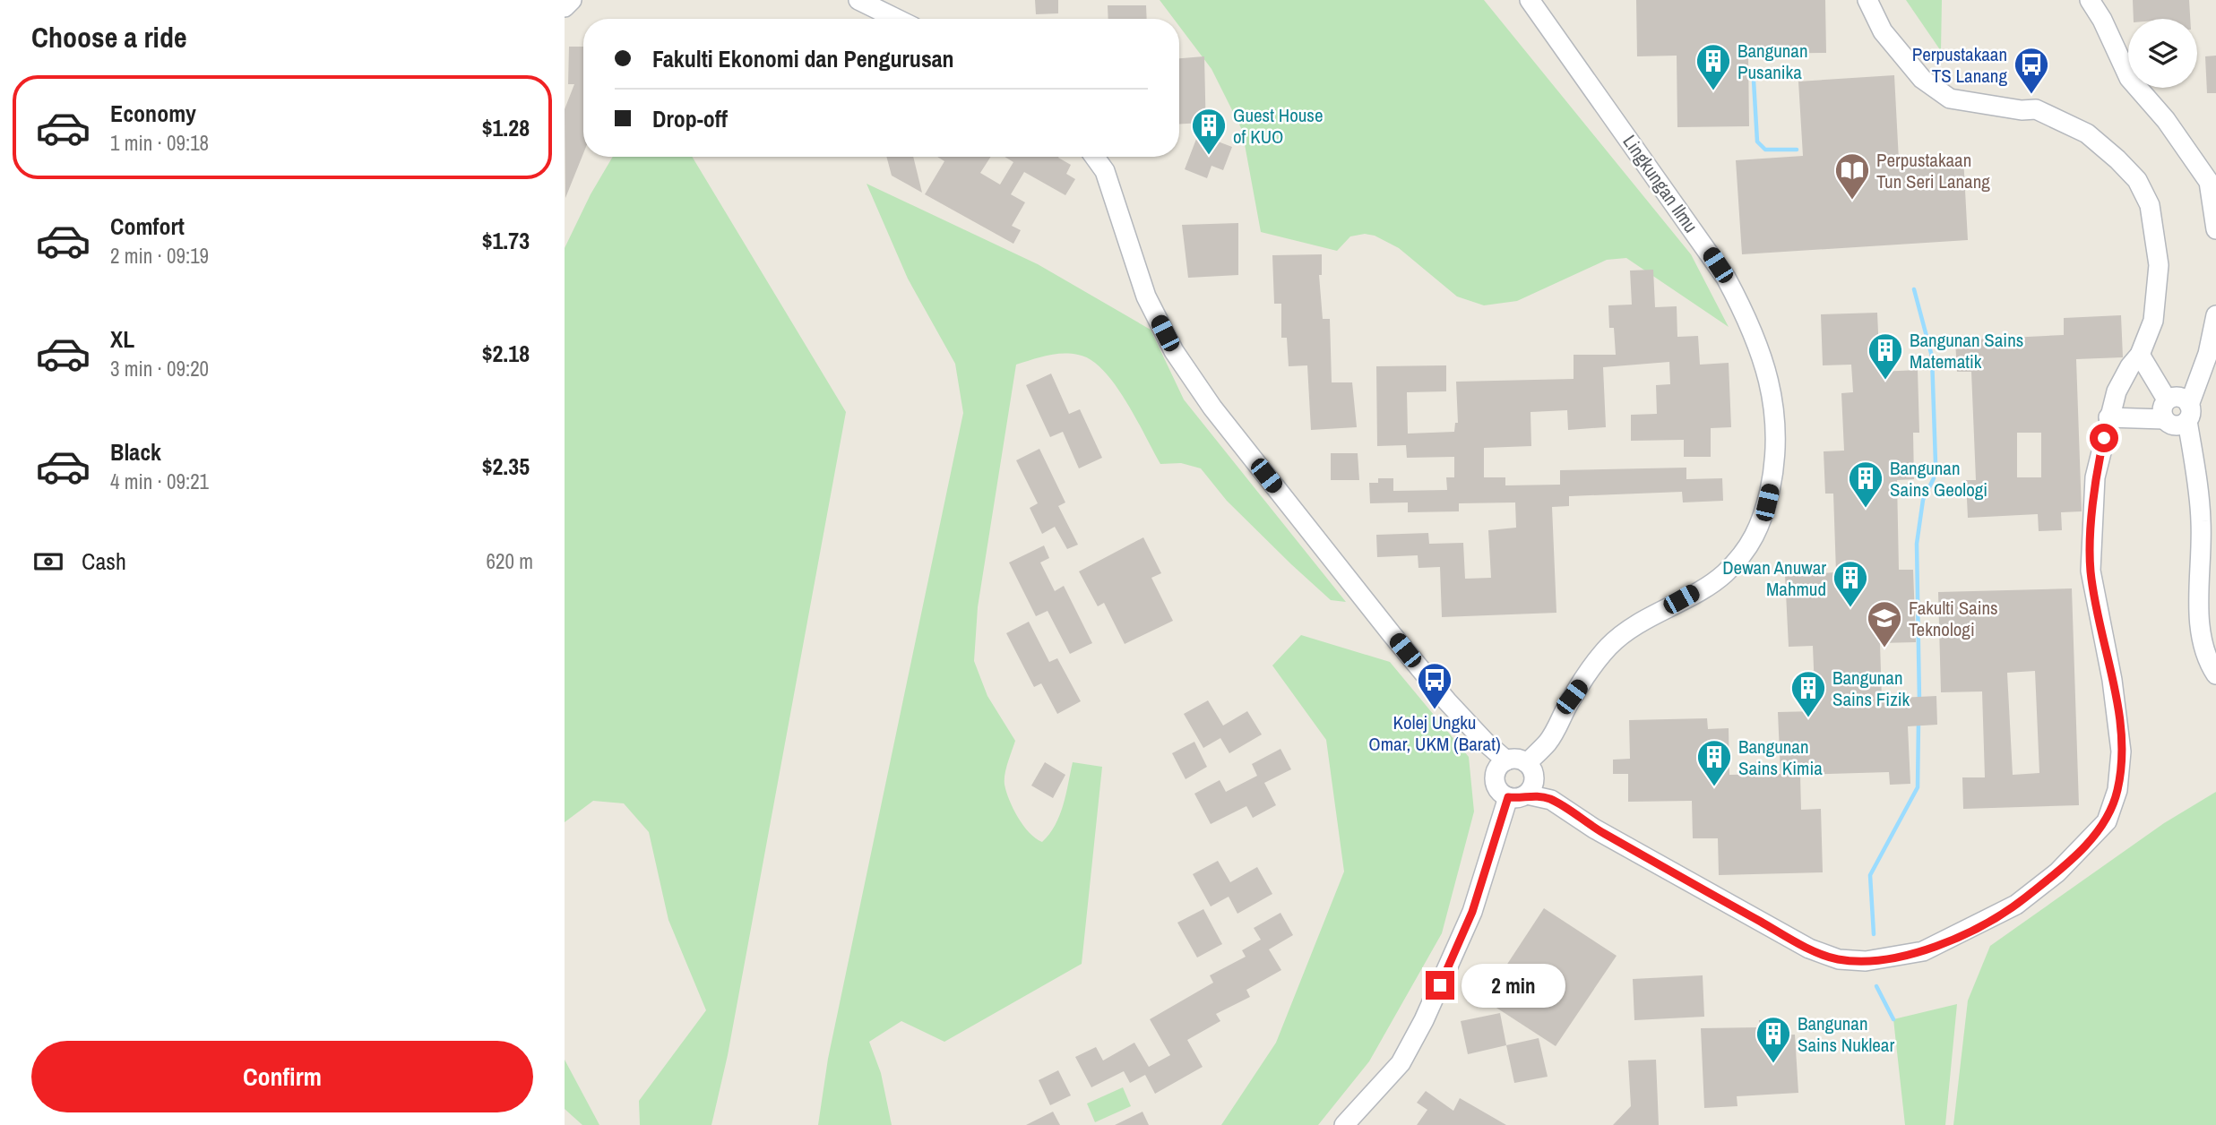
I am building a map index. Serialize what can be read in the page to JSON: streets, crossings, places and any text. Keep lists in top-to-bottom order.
{
  "streets": {
    "street": ["Lingkungan Ilmu"]
  },
  "places": {
    "building": [
      "Bangunan Pusanika",
      "Guest House of KUO",
      "Bangunan Sains Matematik",
      "Bangunan Sains Geologi",
      "Dewan Anuwar Mahmud",
      "Bangunan Sains Fizik",
      "Bangunan Sains Kimia",
      "Bangunan Sains Nuklear"
    ],
    "bus stop": ["Perpustakaan TS Lanang", "Kolej Ungku Omar, UKM (Barat)"],
    "library": ["Perpustakaan Tun Seri Lanang"],
    "school or university": ["Fakulti Sains Teknologi"]
  },
  "page": {
    "heading": "Choose a ride",
    "banner": ["Fakulti Ekonomi dan Pengurusan", "Drop-off"],
    "list": [
      {
        "name": "Economy",
        "note": "1 min · 09:18",
        "value": "$1.28"
      },
      {
        "name": "Comfort",
        "note": "2 min · 09:19",
        "value": "$1.73"
      },
      {
        "name": "XL",
        "note": "3 min · 09:20",
        "value": "$2.18"
      },
      {
        "name": "Black",
        "note": "4 min · 09:21",
        "value": "$2.35"
      }
    ],
    "pay": ["Cash", "620 m"],
    "bubble": "2 min",
    "buttons": "Confirm"
  }
}
